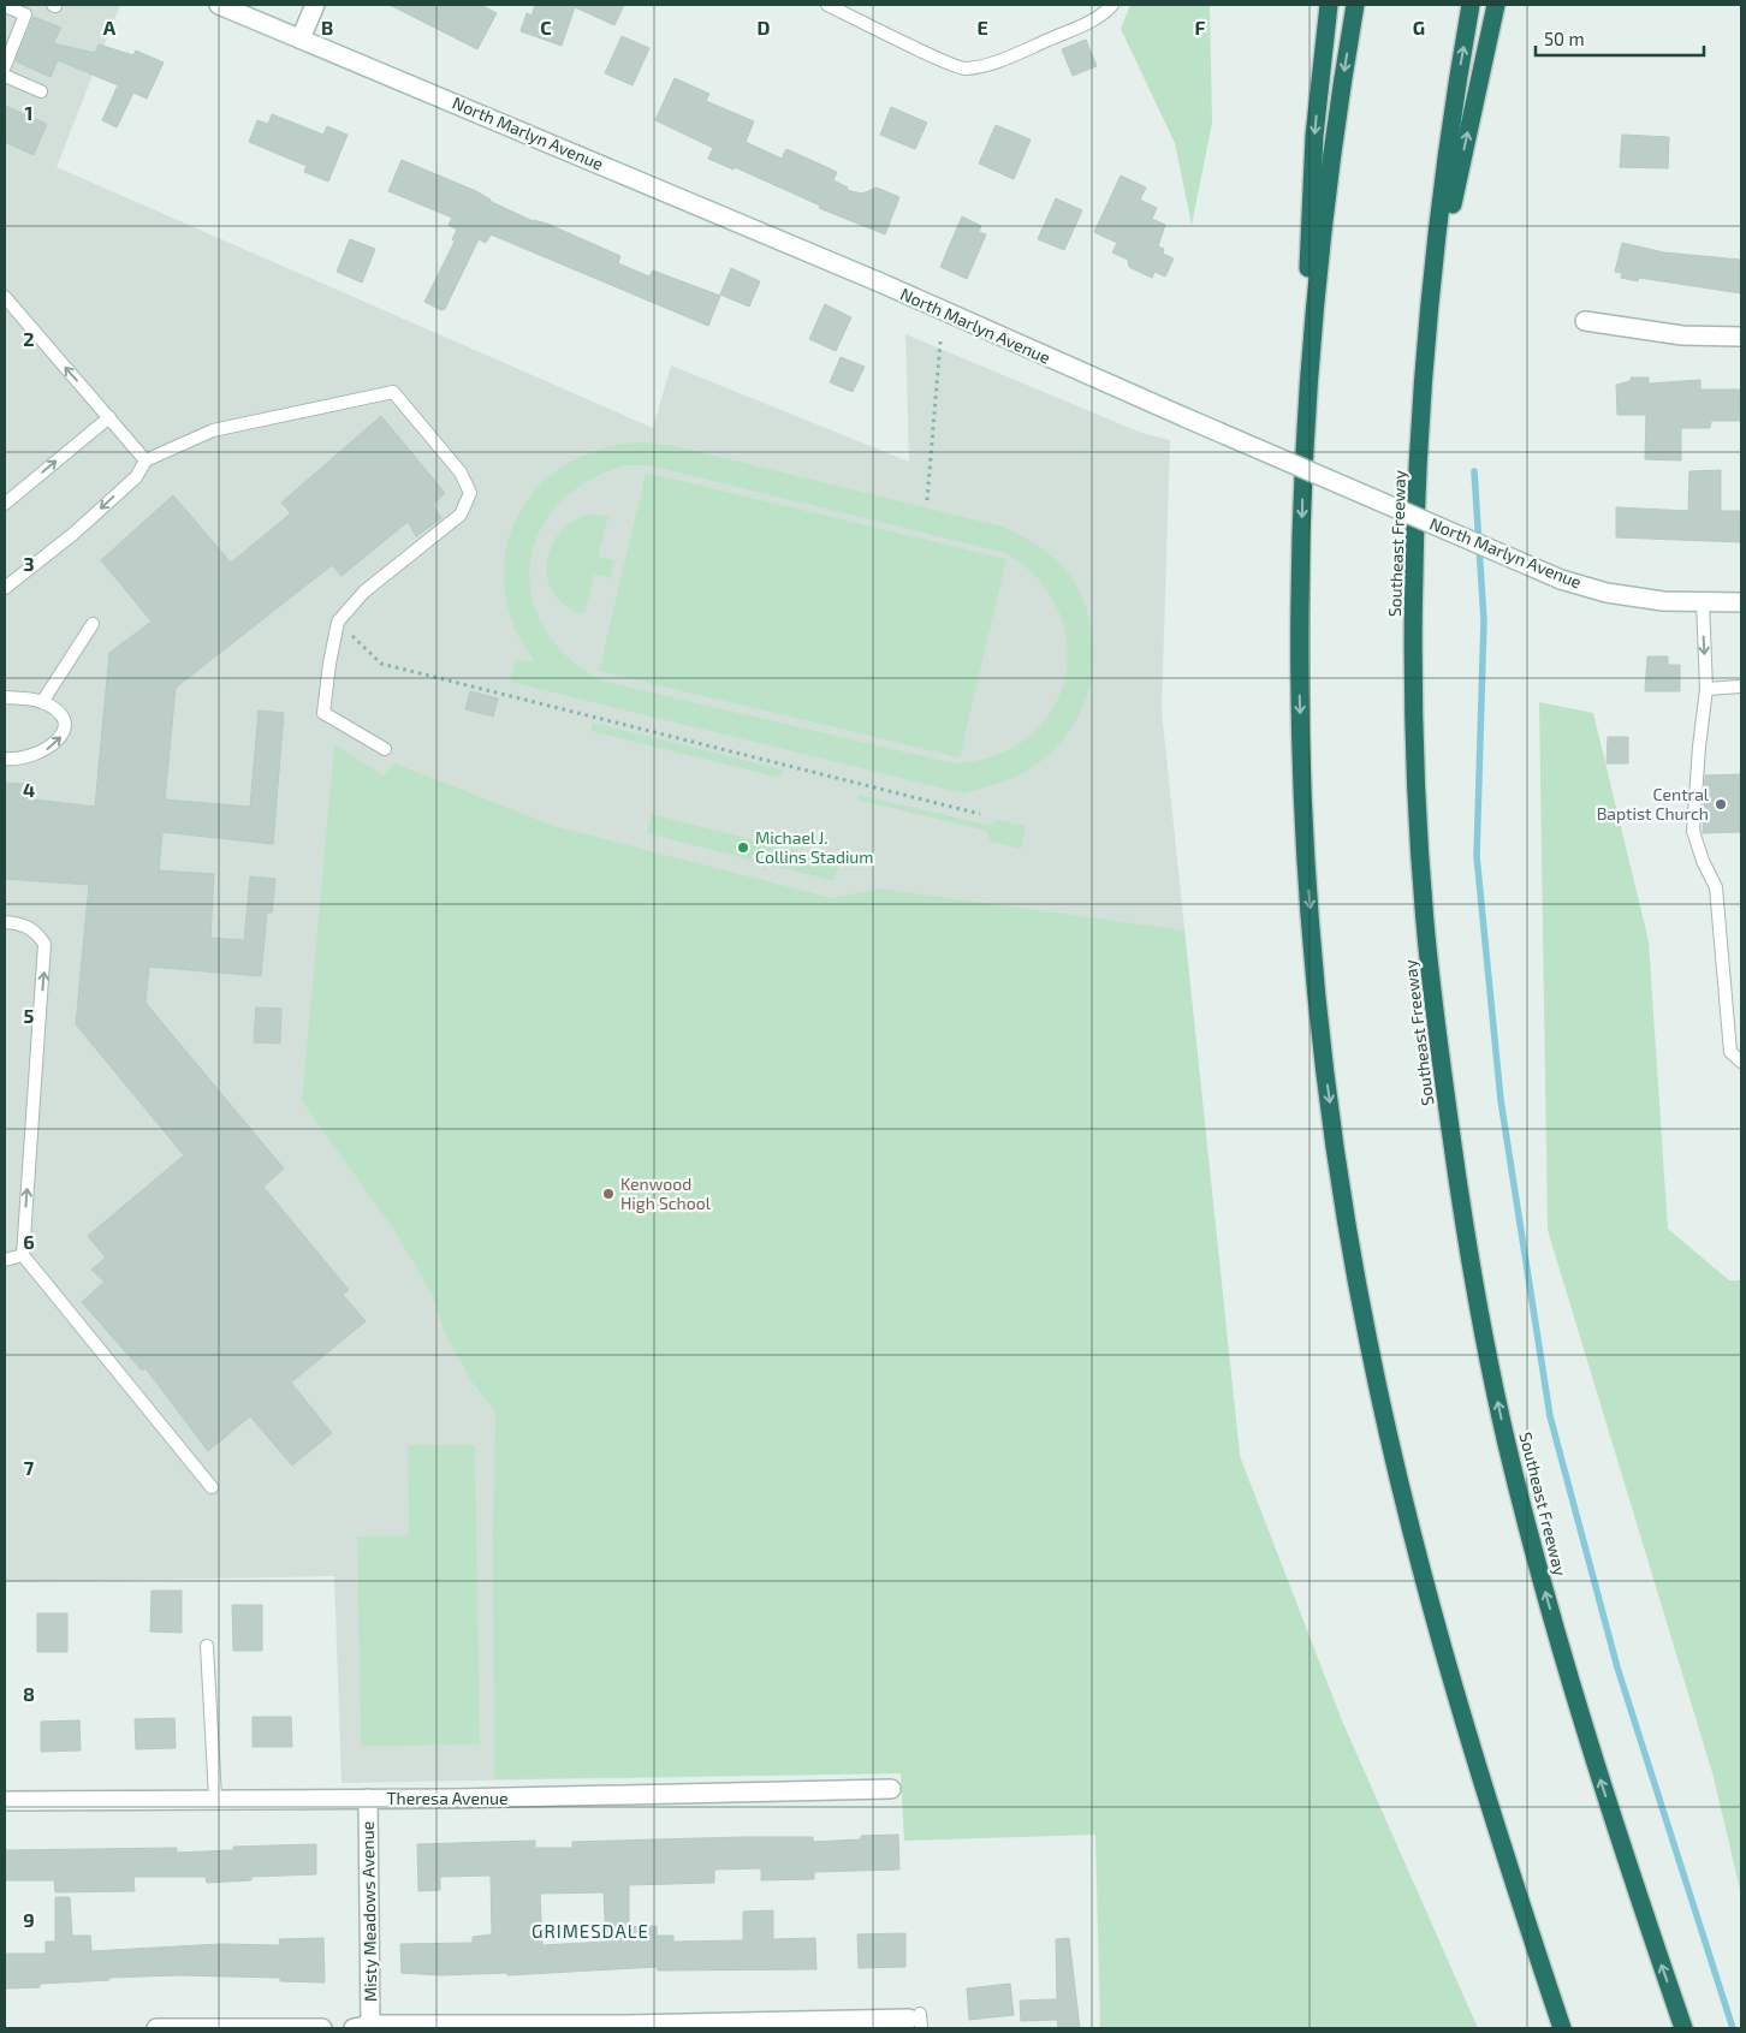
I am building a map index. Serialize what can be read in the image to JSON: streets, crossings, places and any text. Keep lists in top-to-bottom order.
{
  "streets": {
    "highway": ["Southeast Freeway"],
    "street": ["North Marlyn Avenue", "Theresa Avenue", "Misty Meadows Avenue"]
  },
  "crossings": [
    ["Theresa Avenue", "Misty Meadows Avenue"]
  ],
  "districts": ["GRIMESDALE"],
  "places": ["Central Baptist Church", "Michael J. Collins Stadium", "Kenwood High School"],
  "scale_bar": "50 m",
  "grid": {
    "columns": [
      "A",
      "B",
      "C",
      "D",
      "E",
      "F",
      "G"
    ],
    "rows": [
      "1",
      "2",
      "3",
      "4",
      "5",
      "6",
      "7",
      "8",
      "9"
    ]
  }
}
